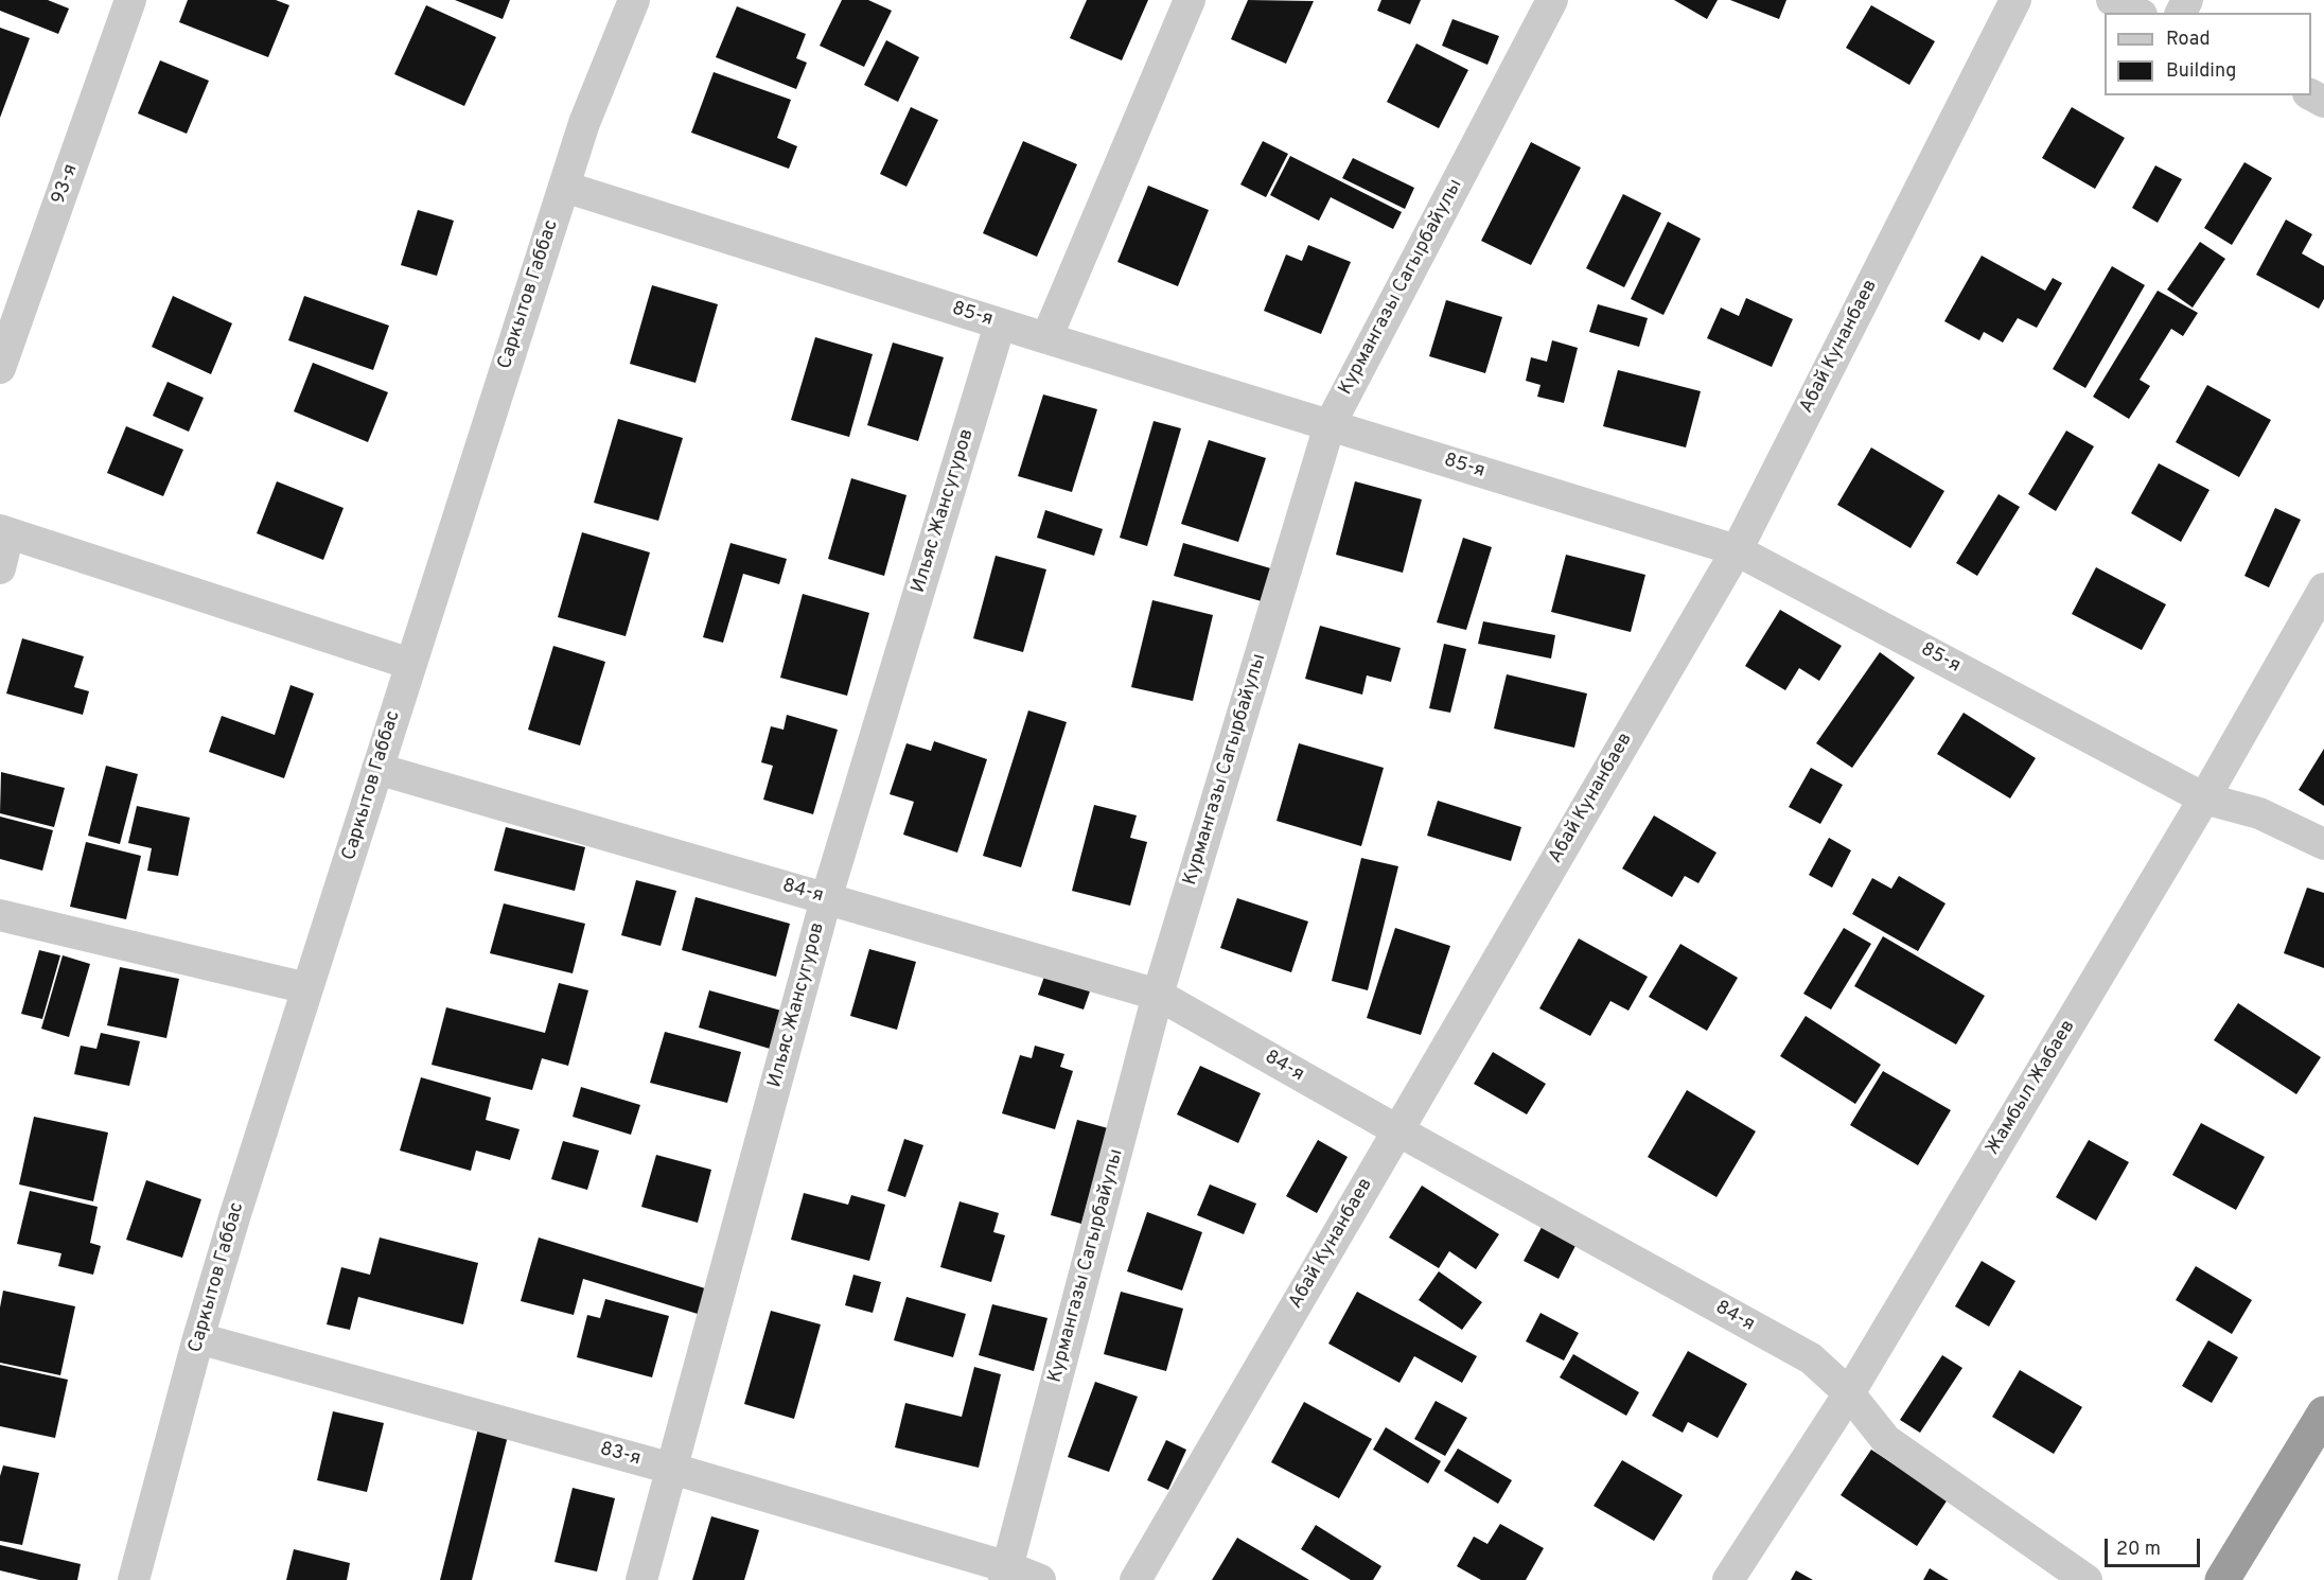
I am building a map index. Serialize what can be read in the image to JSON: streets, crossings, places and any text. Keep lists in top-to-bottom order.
{
  "streets": {
    "street": [
      "93-я",
      "Курмангазы Сагырбайулы",
      "Саркытов Габбас",
      "85-я",
      "Абай Кунанбаев",
      "Ильяс Жансугуров",
      "84-я",
      "Жамбыл Жабаев",
      "83-я"
    ]
  },
  "crossings": [
    ["Курмангазы Сагырбайулы", "85-я"],
    ["Курмангазы Сагырбайулы", "84-я"],
    ["Курмангазы Сагырбайулы", "83-я"],
    ["Саркытов Габбас", "85-я"],
    ["Саркытов Габбас", "84-я"],
    ["Саркытов Габбас", "83-я"],
    ["85-я", "Абай Кунанбаев"],
    ["85-я", "Ильяс Жансугуров"],
    ["85-я", "Жамбыл Жабаев"],
    ["Абай Кунанбаев", "84-я"],
    ["Ильяс Жансугуров", "84-я"],
    ["Ильяс Жансугуров", "83-я"],
    ["84-я", "Жамбыл Жабаев"]
  ],
  "legend": ["Road", "Building"],
  "scale_bar": "20 m"
}
